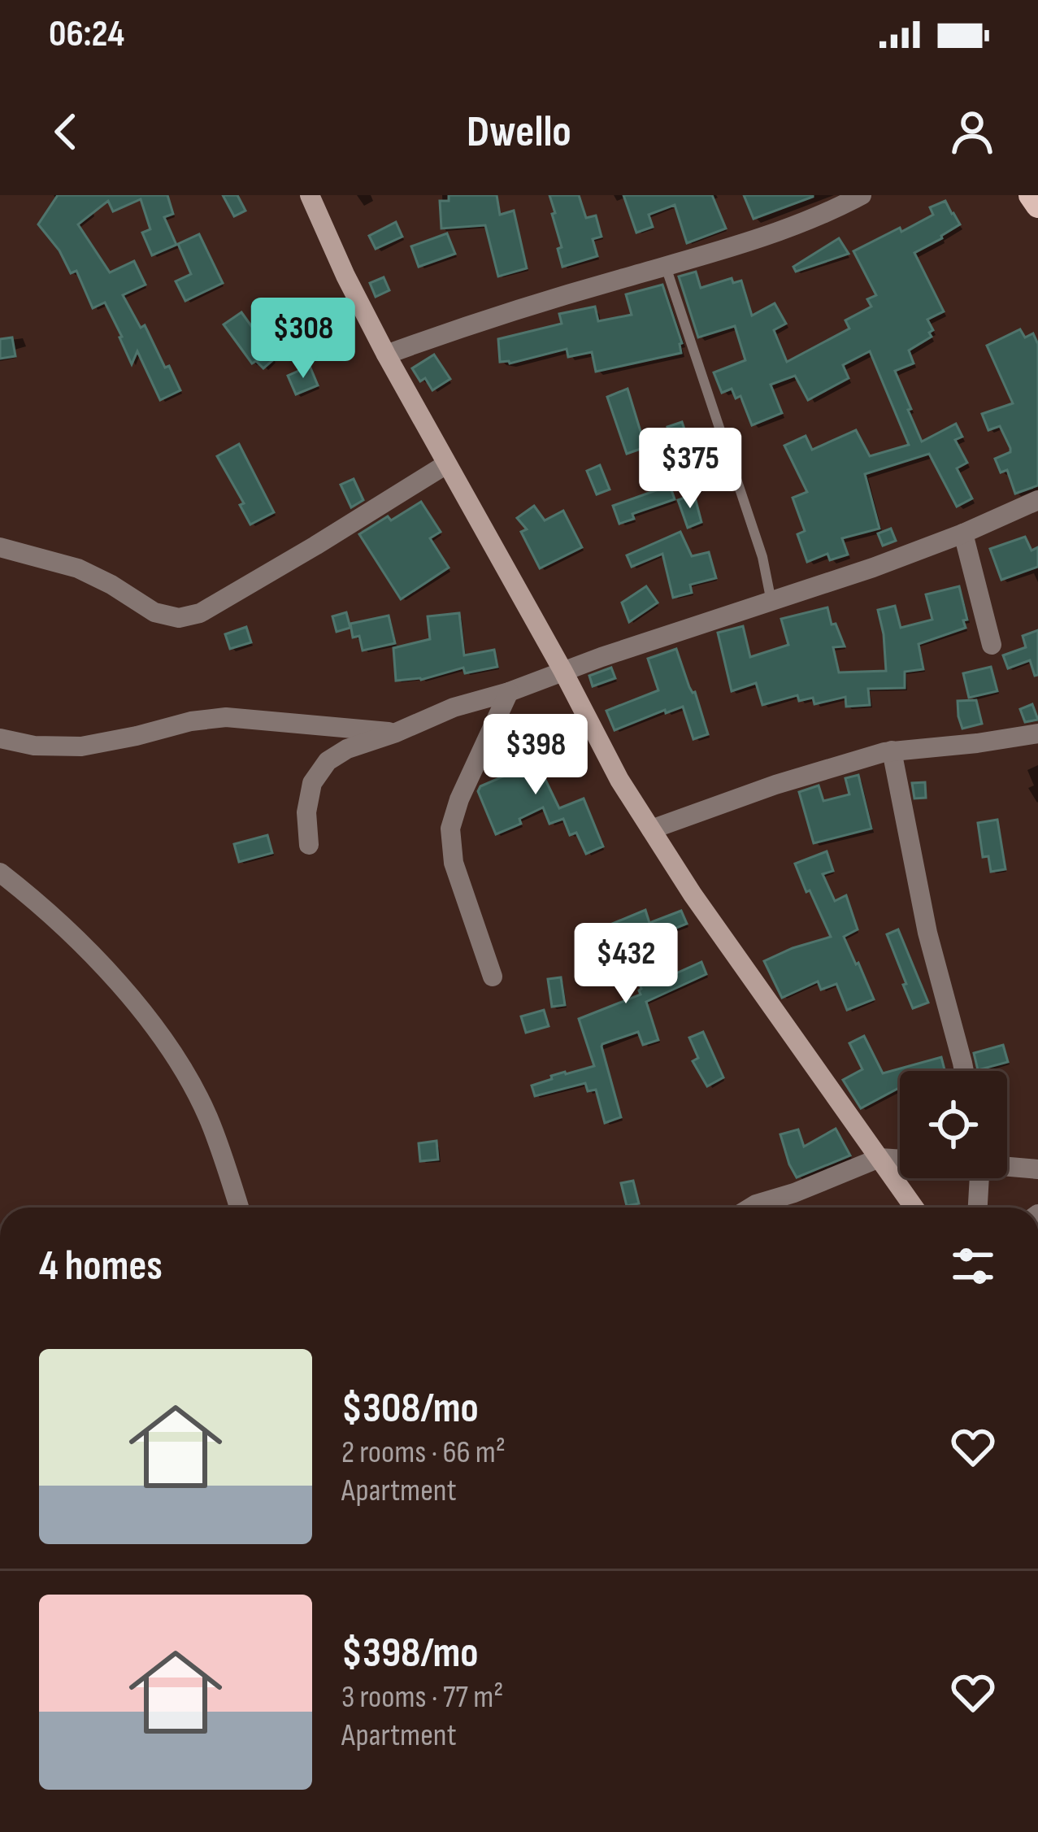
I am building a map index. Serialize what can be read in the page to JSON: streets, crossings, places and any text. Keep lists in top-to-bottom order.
{
  "page": {
    "status": "06:24",
    "header": "Dwello",
    "price": [
      "$308",
      "$375",
      "$398",
      "$432"
    ],
    "heading": "4 homes",
    "list": [
      {
        "name": "$308/mo",
        "note": "2 rooms · 66 m² · Apartment"
      },
      {
        "name": "$398/mo",
        "note": "3 rooms · 77 m² · Apartment"
      }
    ]
  }
}
